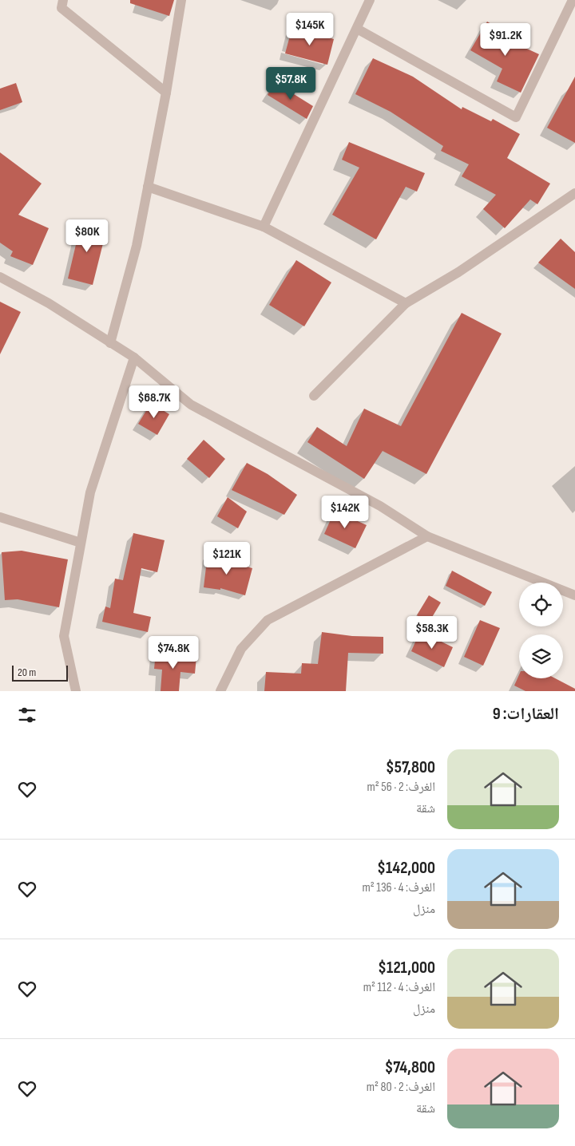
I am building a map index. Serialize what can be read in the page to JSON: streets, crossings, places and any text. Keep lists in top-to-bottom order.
{
  "scale_bar": "20 m",
  "page": {
    "price": [
      "$145K",
      "$91.2K",
      "$57.8K",
      "$80K",
      "$68.7K",
      "$142K",
      "$121K",
      "$58.3K",
      "$74.8K"
    ],
    "scale": "20 m",
    "heading": "العقارات: 9",
    "list": [
      {
        "name": "$57,800",
        "note": "الغرف: 2 · 56 m² · شقة"
      },
      {
        "name": "$142,000",
        "note": "الغرف: 4 · 136 m² · منزل"
      },
      {
        "name": "$121,000",
        "note": "الغرف: 4 · 112 m² · منزل"
      },
      {
        "name": "$74,800",
        "note": "الغرف: 2 · 80 m² · شقة"
      }
    ]
  }
}
